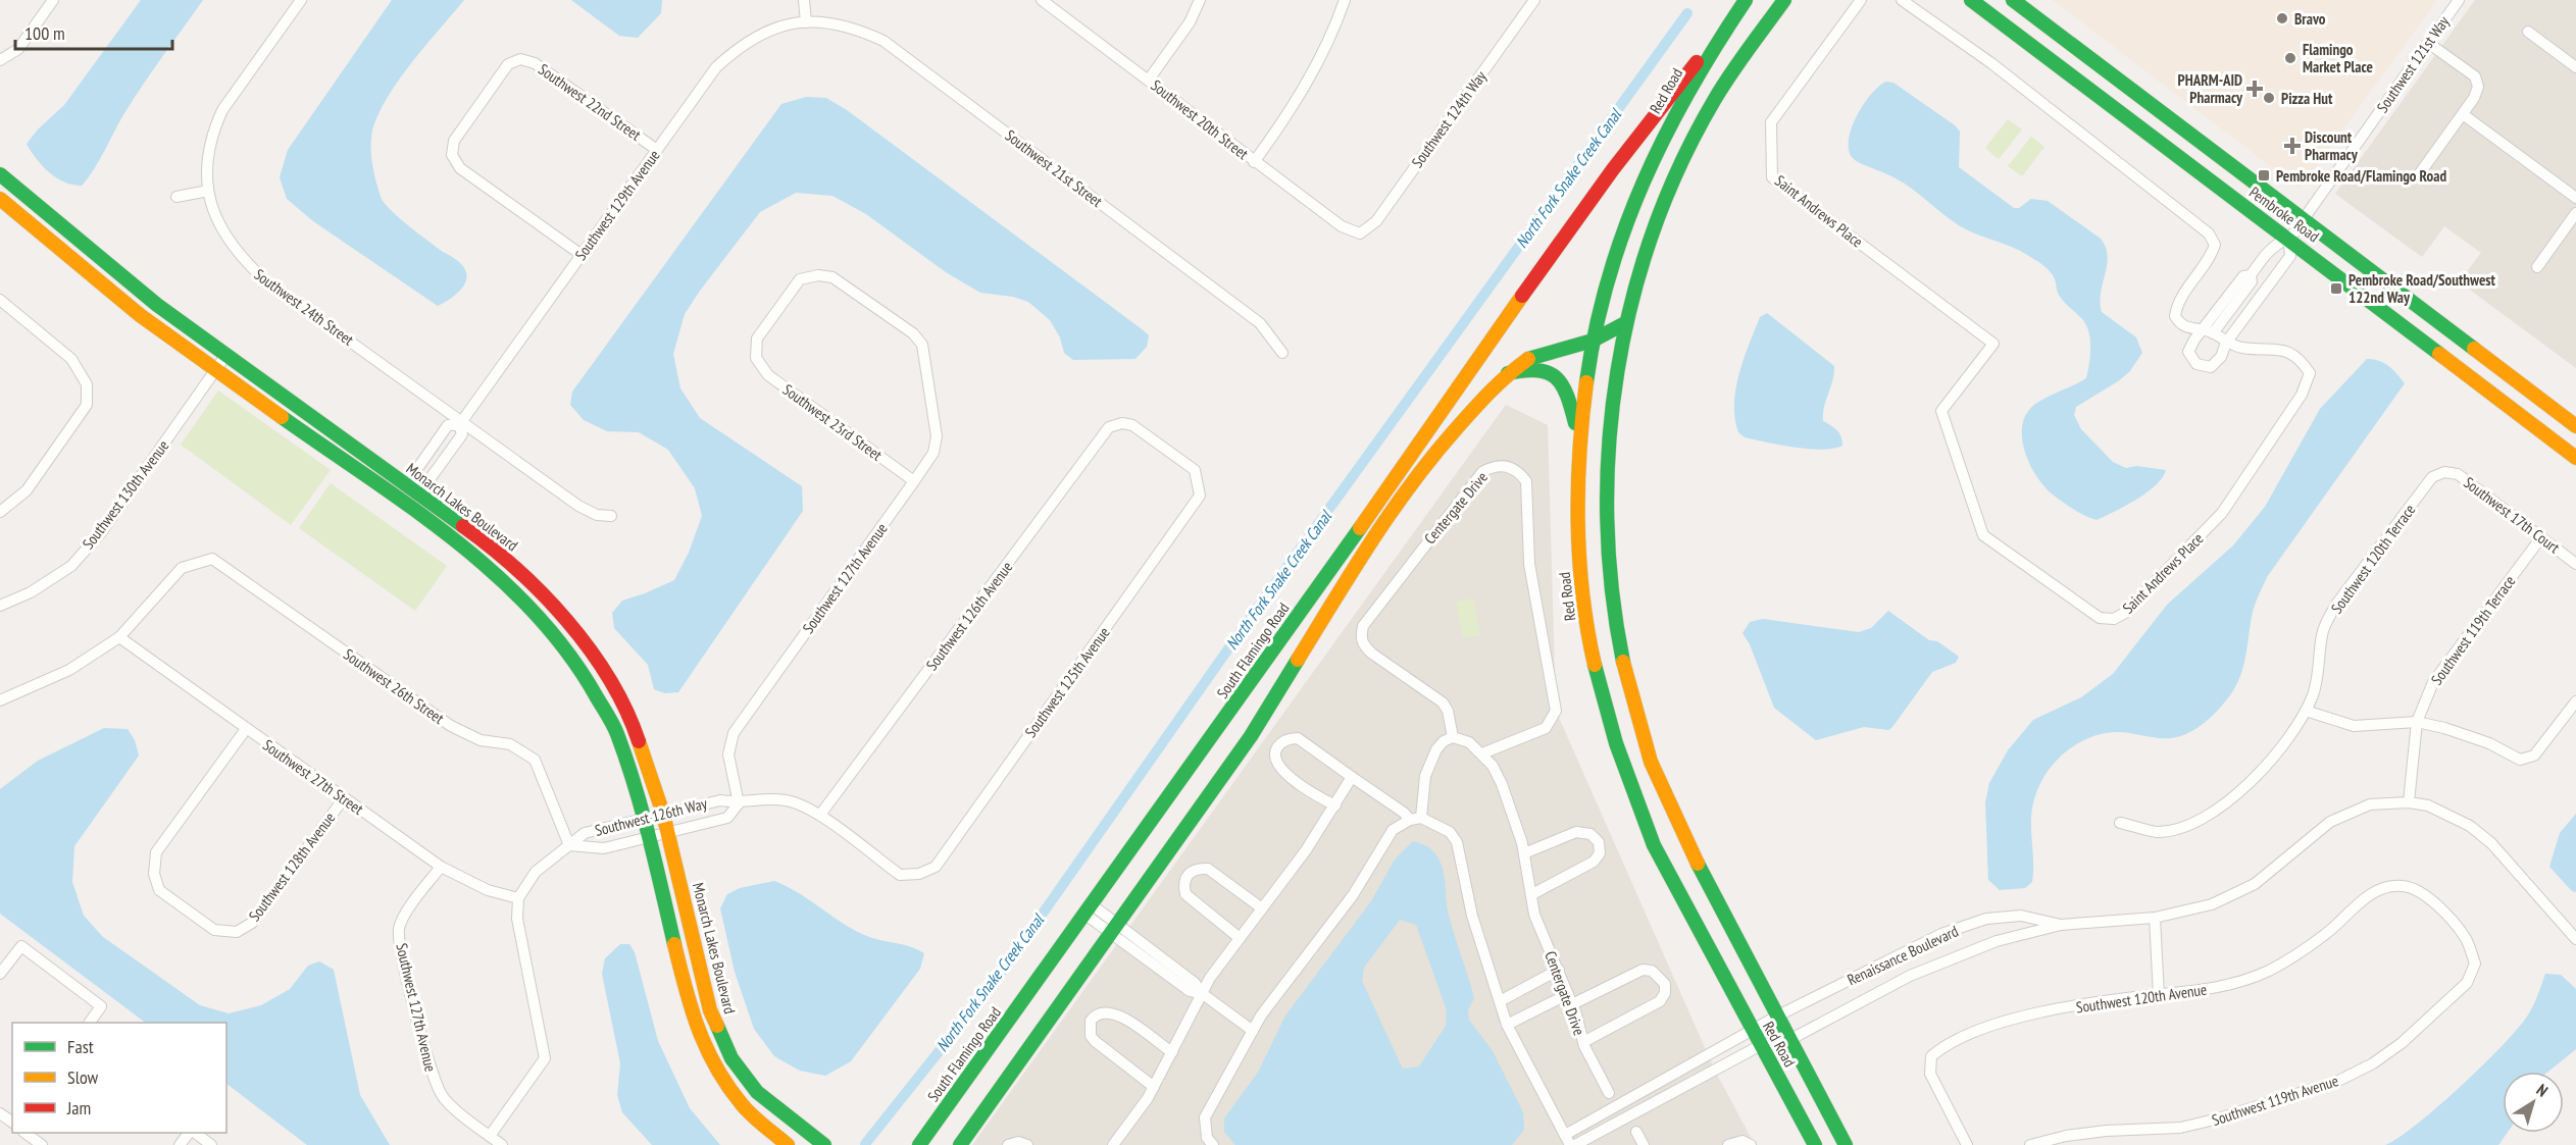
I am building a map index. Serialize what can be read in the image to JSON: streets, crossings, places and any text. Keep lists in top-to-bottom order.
{
  "streets": {
    "main road": [
      "Red Road",
      "Pembroke Road",
      "Monarch Lakes Boulevard",
      "South Flamingo Road"
    ],
    "street": [
      "Southwest 121st Way",
      "Southwest 22nd Street",
      "Southwest 20th Street",
      "Southwest 124th Way",
      "Southwest 21st Street",
      "Southwest 129th Avenue",
      "Saint Andrews Place",
      "Southwest 24th Street",
      "Southwest 23rd Street",
      "Southwest 130th Avenue",
      "Centergate Drive",
      "Southwest 17th Court",
      "Southwest 120th Terrace",
      "Southwest 127th Avenue",
      "Southwest 126th Avenue",
      "Southwest 119th Terrace",
      "Southwest 125th Avenue",
      "Southwest 26th Street",
      "Southwest 27th Street",
      "Southwest 126th Way",
      "Southwest 128th Avenue",
      "Renaissance Boulevard",
      "Southwest 120th Avenue",
      "Southwest 119th Avenue"
    ]
  },
  "crossings": [
    ["Southwest 121st Way", "Pembroke Road"],
    ["Red Road", "South Flamingo Road"],
    ["Red Road", "Renaissance Boulevard"],
    ["Southwest 22nd Street", "Southwest 129th Avenue"],
    ["Southwest 20th Street", "Southwest 124th Way"],
    ["Southwest 21st Street", "Southwest 129th Avenue"],
    ["Southwest 129th Avenue", "Southwest 24th Street"],
    ["Southwest 129th Avenue", "Monarch Lakes Boulevard"],
    ["Southwest 23rd Street", "Southwest 127th Avenue"],
    ["Southwest 130th Avenue", "Monarch Lakes Boulevard"],
    ["Monarch Lakes Boulevard", "Southwest 126th Way"],
    ["Southwest 17th Court", "Southwest 120th Terrace"],
    ["Southwest 17th Court", "Southwest 119th Terrace"],
    ["Southwest 127th Avenue", "Southwest 27th Street"],
    ["Southwest 127th Avenue", "Southwest 126th Way"],
    ["Southwest 126th Avenue", "Southwest 125th Avenue"],
    ["Southwest 119th Terrace", "Renaissance Boulevard"],
    ["Southwest 26th Street", "Southwest 27th Street"],
    ["Southwest 26th Street", "Southwest 126th Way"],
    ["Southwest 27th Street", "Southwest 126th Way"],
    ["Southwest 27th Street", "Southwest 128th Avenue"],
    ["Southwest 120th Avenue", "Southwest 119th Avenue"]
  ],
  "water": ["North Fork Snake Creek Canal"],
  "places": {
    "other": ["Bravo", "Flamingo Market Place", "Pizza Hut"],
    "health": ["PHARM-AID Pharmacy", "Discount Pharmacy"],
    "transit": ["Pembroke Road/Flamingo Road", "Pembroke Road/Southwest 122nd Way"]
  },
  "legend": ["Fast", "Slow", "Jam"],
  "scale_bar": "100 m",
  "north": "top right"
}
